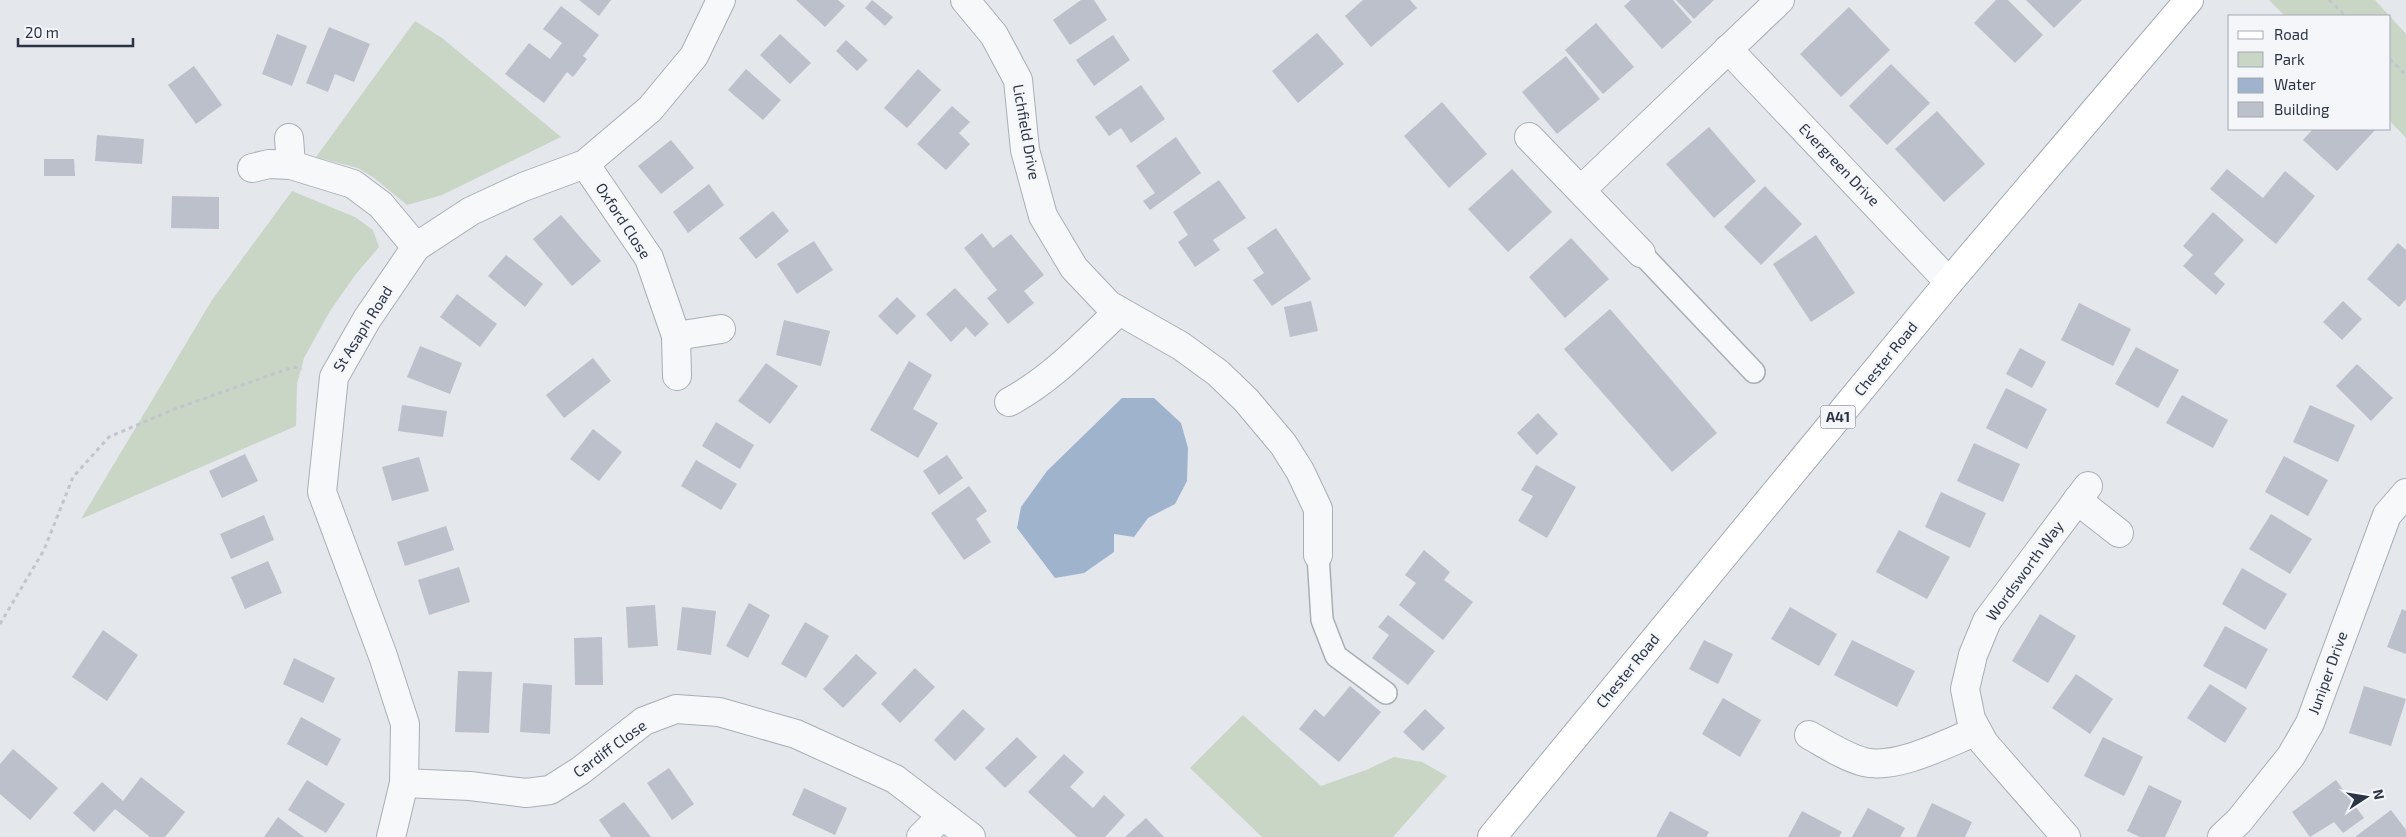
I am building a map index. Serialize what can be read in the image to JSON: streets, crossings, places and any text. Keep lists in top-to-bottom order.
{
  "streets": {
    "main road": ["Chester Road", "A41"],
    "street": [
      "Lichfield Drive",
      "Evergreen Drive",
      "Oxford Close",
      "St Asaph Road",
      "Wordsworth Way",
      "Juniper Drive",
      "Cardiff Close"
    ]
  },
  "crossings": [
    ["Evergreen Drive", "Chester Road"],
    ["Oxford Close", "St Asaph Road"],
    ["St Asaph Road", "Cardiff Close"]
  ],
  "legend": [
    "Road",
    "Park",
    "Water",
    "Building"
  ],
  "scale_bar": "20 m",
  "north": "right"
}
